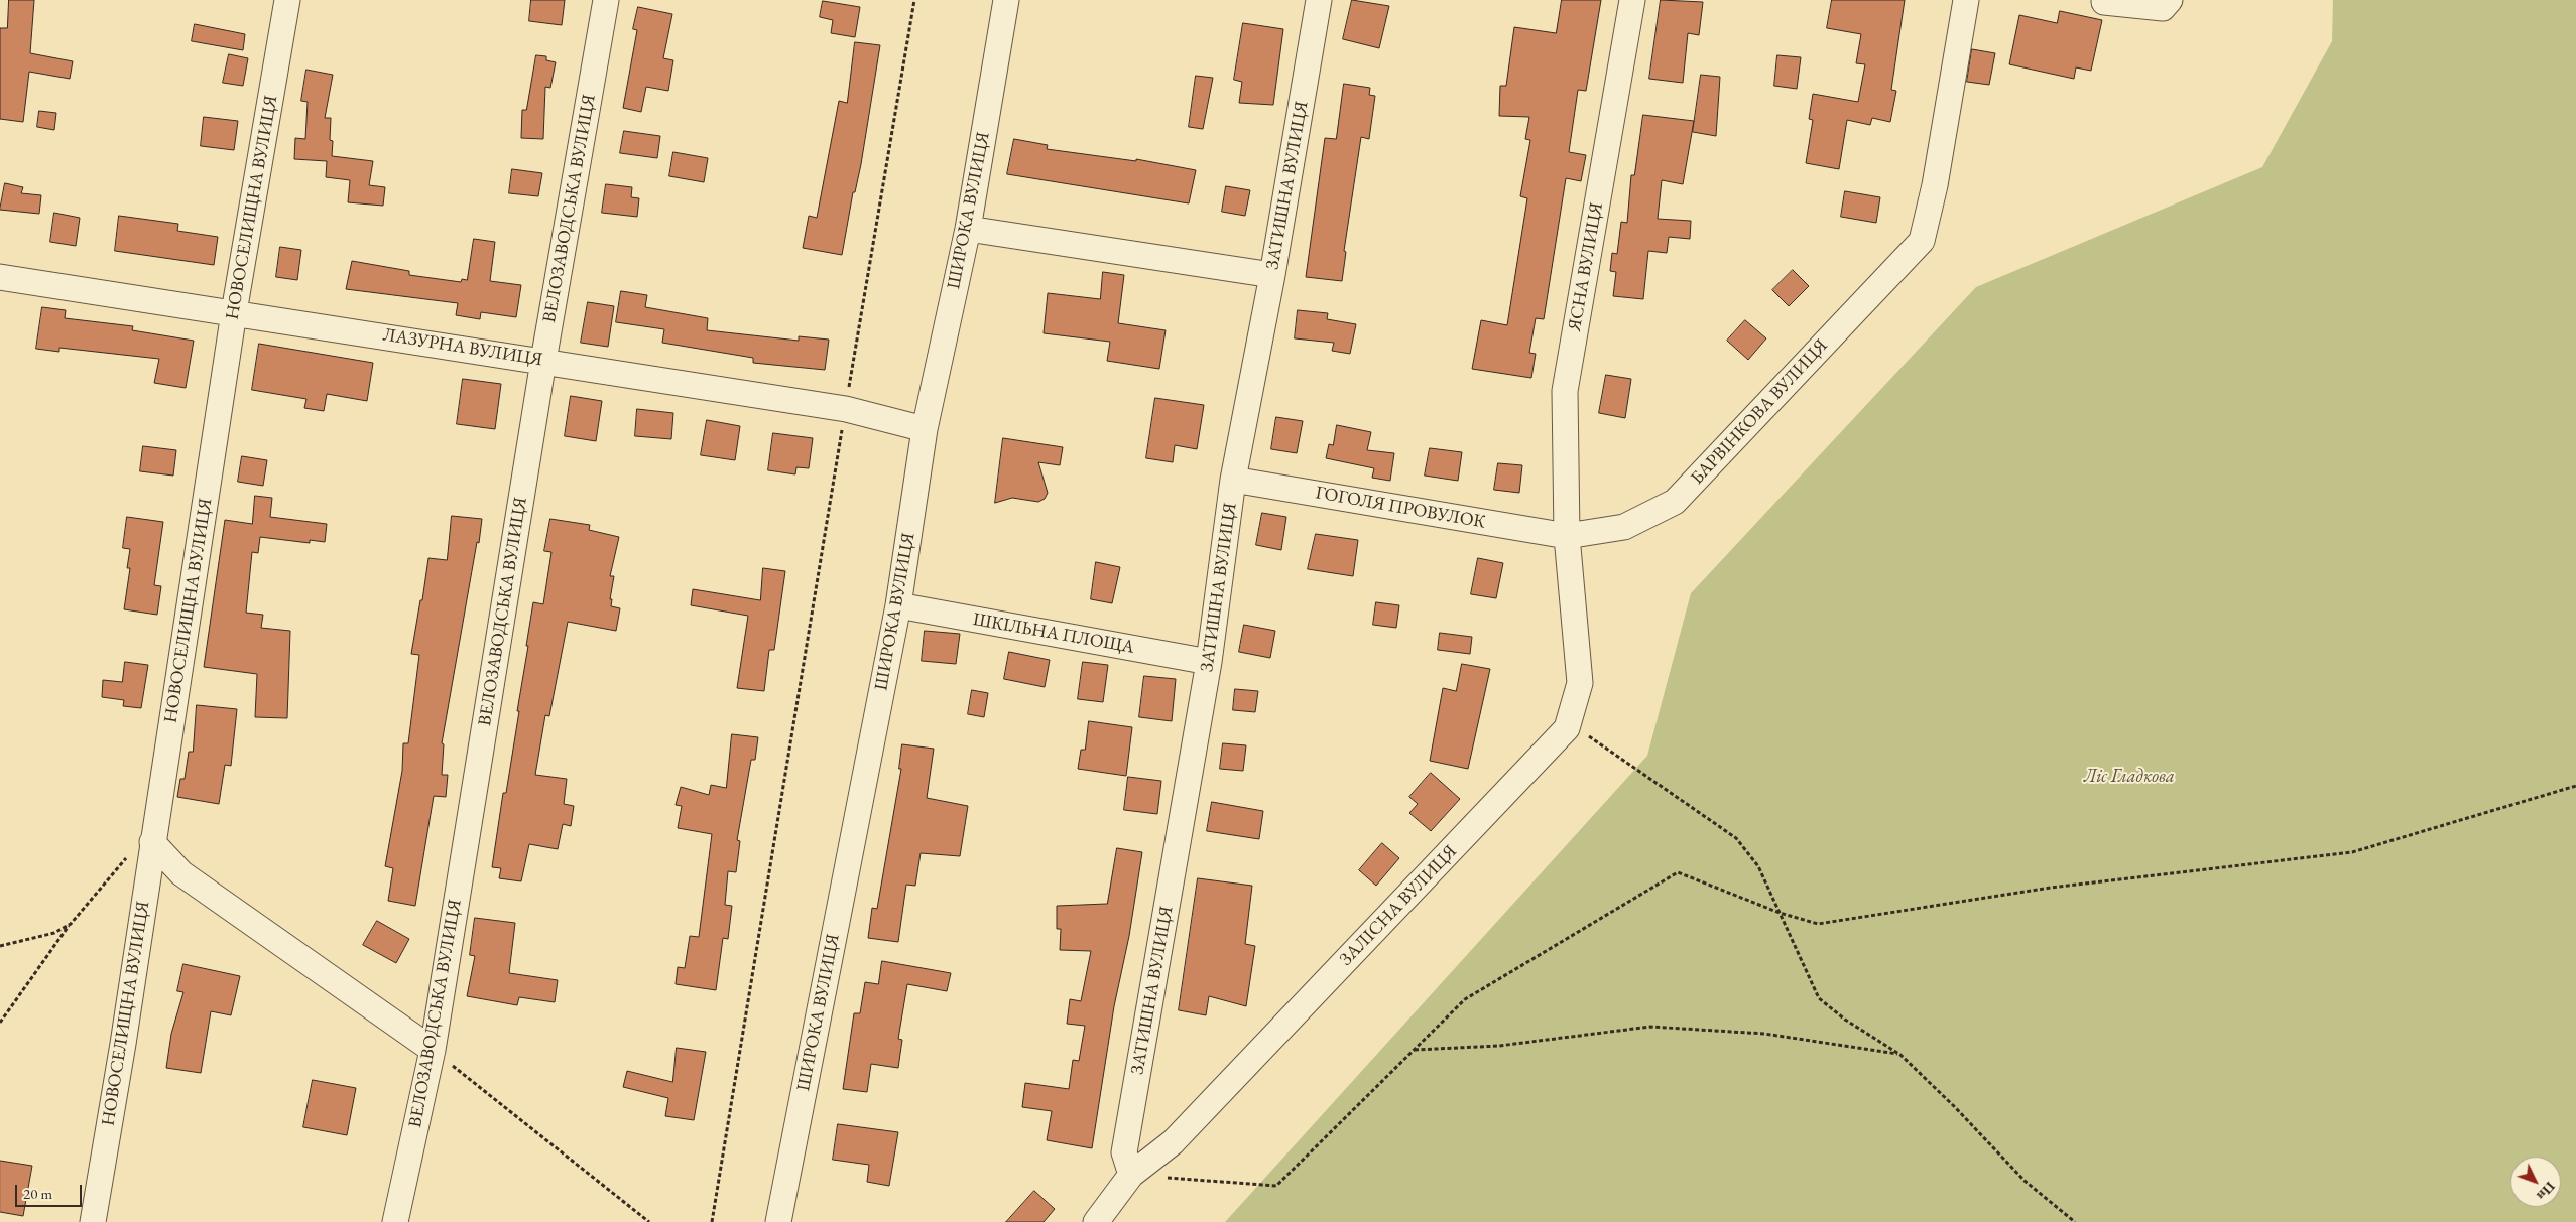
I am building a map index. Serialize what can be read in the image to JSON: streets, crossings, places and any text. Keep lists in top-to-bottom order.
{
  "streets": {
    "street": [
      "ЗАТИШНА ВУЛИЦЯ",
      "НОВОСЕЛИЩНА ВУЛИЦЯ",
      "ВЕЛОЗАВОДСЬКА ВУЛИЦЯ",
      "ШИРОКА ВУЛИЦЯ",
      "ЯСНА ВУЛИЦЯ",
      "ЛАЗУРНА ВУЛИЦЯ",
      "БАРВІНКОВА ВУЛИЦЯ",
      "ГОГОЛЯ ПРОВУЛОК",
      "ШКІЛЬНА ПЛОЩА",
      "ЗАЛІСНА ВУЛИЦЯ"
    ]
  },
  "crossings": [
    ["ЗАТИШНА ВУЛИЦЯ", "ГОГОЛЯ ПРОВУЛОК"],
    ["ЗАТИШНА ВУЛИЦЯ", "ШКІЛЬНА ПЛОЩА"],
    ["ЗАТИШНА ВУЛИЦЯ", "ЗАЛІСНА ВУЛИЦЯ"],
    ["НОВОСЕЛИЩНА ВУЛИЦЯ", "ЛАЗУРНА ВУЛИЦЯ"],
    ["ВЕЛОЗАВОДСЬКА ВУЛИЦЯ", "ЛАЗУРНА ВУЛИЦЯ"],
    ["ШИРОКА ВУЛИЦЯ", "ЛАЗУРНА ВУЛИЦЯ"],
    ["ШИРОКА ВУЛИЦЯ", "ШКІЛЬНА ПЛОЩА"],
    ["ЯСНА ВУЛИЦЯ", "БАРВІНКОВА ВУЛИЦЯ"],
    ["ЯСНА ВУЛИЦЯ", "ГОГОЛЯ ПРОВУЛОК"],
    ["ЯСНА ВУЛИЦЯ", "ЗАЛІСНА ВУЛИЦЯ"],
    ["БАРВІНКОВА ВУЛИЦЯ", "ГОГОЛЯ ПРОВУЛОК"],
    ["БАРВІНКОВА ВУЛИЦЯ", "ЗАЛІСНА ВУЛИЦЯ"],
    ["ГОГОЛЯ ПРОВУЛОК", "ЗАЛІСНА ВУЛИЦЯ"]
  ],
  "parks": ["Ліс Гладкова"],
  "scale_bar": "20 m",
  "north": "bottom right"
}
